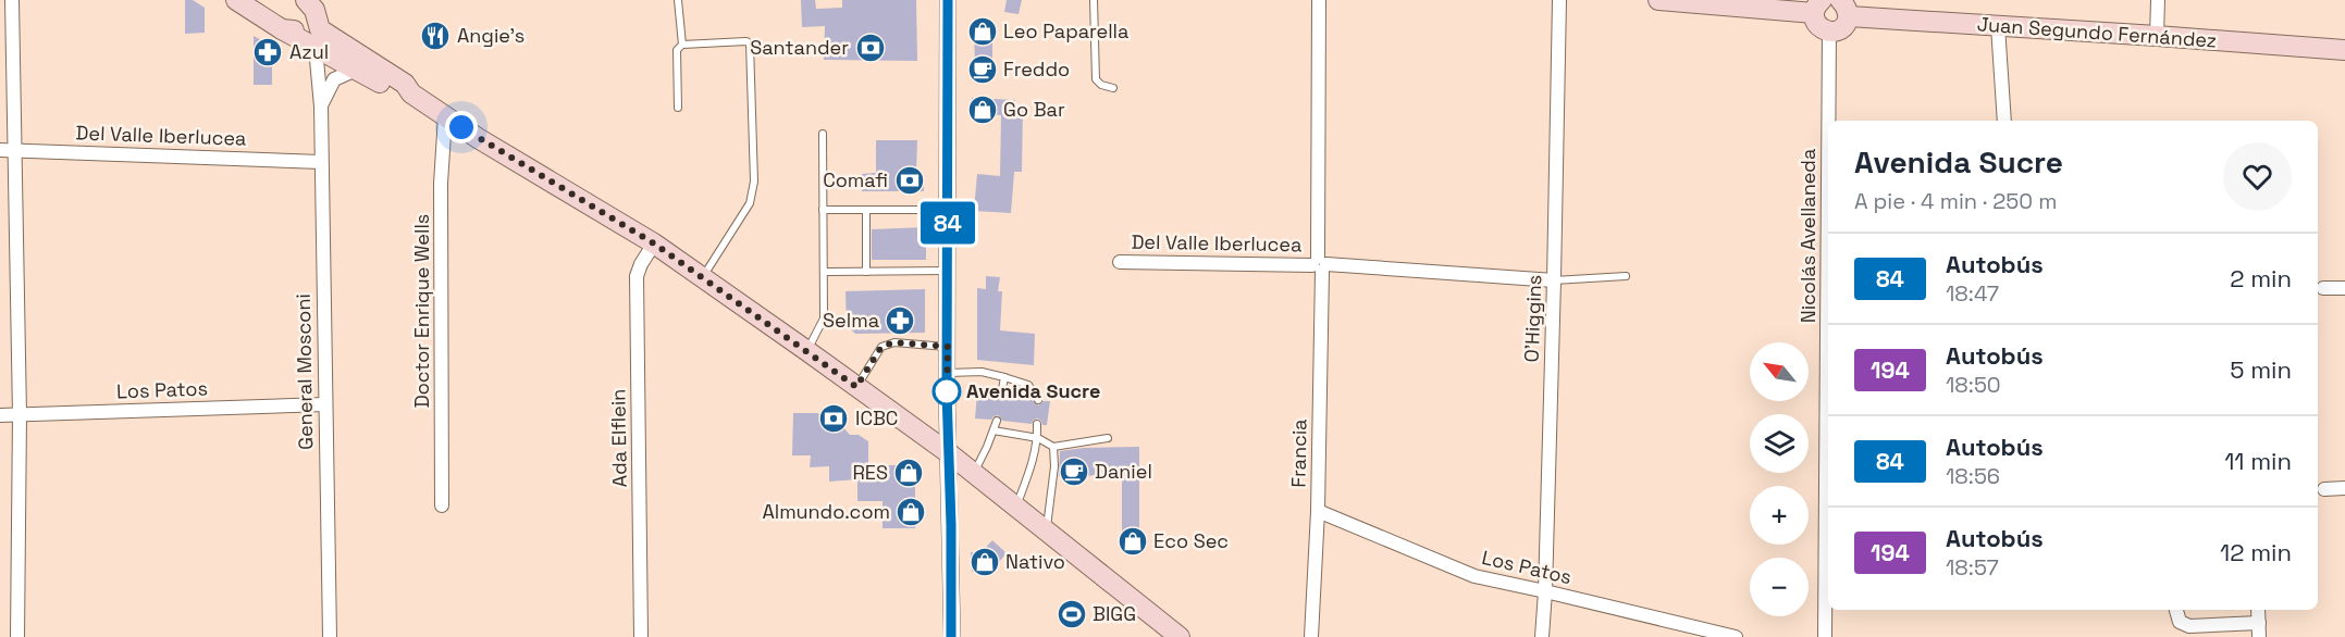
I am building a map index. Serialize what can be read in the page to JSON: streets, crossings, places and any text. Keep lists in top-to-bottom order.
{
  "streets": {
    "main road": ["Juan Segundo Fernández"],
    "street": [
      "Del Valle Iberlucea",
      "Nicolás Avellaneda",
      "Doctor Enrique Wells",
      "O'Higgins",
      "General Mosconi",
      "Los Patos",
      "Ada Elflein",
      "Francia"
    ]
  },
  "crossings": [
    ["Del Valle Iberlucea", "O'Higgins"],
    ["Del Valle Iberlucea", "General Mosconi"],
    ["Del Valle Iberlucea", "Francia"],
    ["O'Higgins", "Los Patos"],
    ["General Mosconi", "Los Patos"],
    ["Los Patos", "Francia"]
  ],
  "places": {
    "shop": [
      "Leo Paparella",
      "Go Bar",
      "RES",
      "Almundo.com",
      "Eco Sec",
      "Nativo"
    ],
    "restaurant": ["Angie's"],
    "bank": ["Santander", "Comafi", "ICBC"],
    "pharmacy": ["Azul", "Selma"],
    "cafe": ["Freddo", "Daniel"],
    "other": ["Avenida Sucre"],
    "sports": ["BIGG"]
  },
  "lines": ["bus line 84"],
  "north": "top left",
  "page": {
    "on_map": "84",
    "heading": ["Avenida Sucre", "A pie · 4 min · 250 m"],
    "list": [
      {
        "mark": "84",
        "name": "Autobús",
        "note": "18:47",
        "value": "2 min"
      },
      {
        "mark": "194",
        "name": "Autobús",
        "note": "18:50",
        "value": "5 min"
      },
      {
        "mark": "84",
        "name": "Autobús",
        "note": "18:56",
        "value": "11 min"
      },
      {
        "mark": "194",
        "name": "Autobús",
        "note": "18:57",
        "value": "12 min"
      }
    ],
    "map_buttons": ["+", "−"]
  }
}
